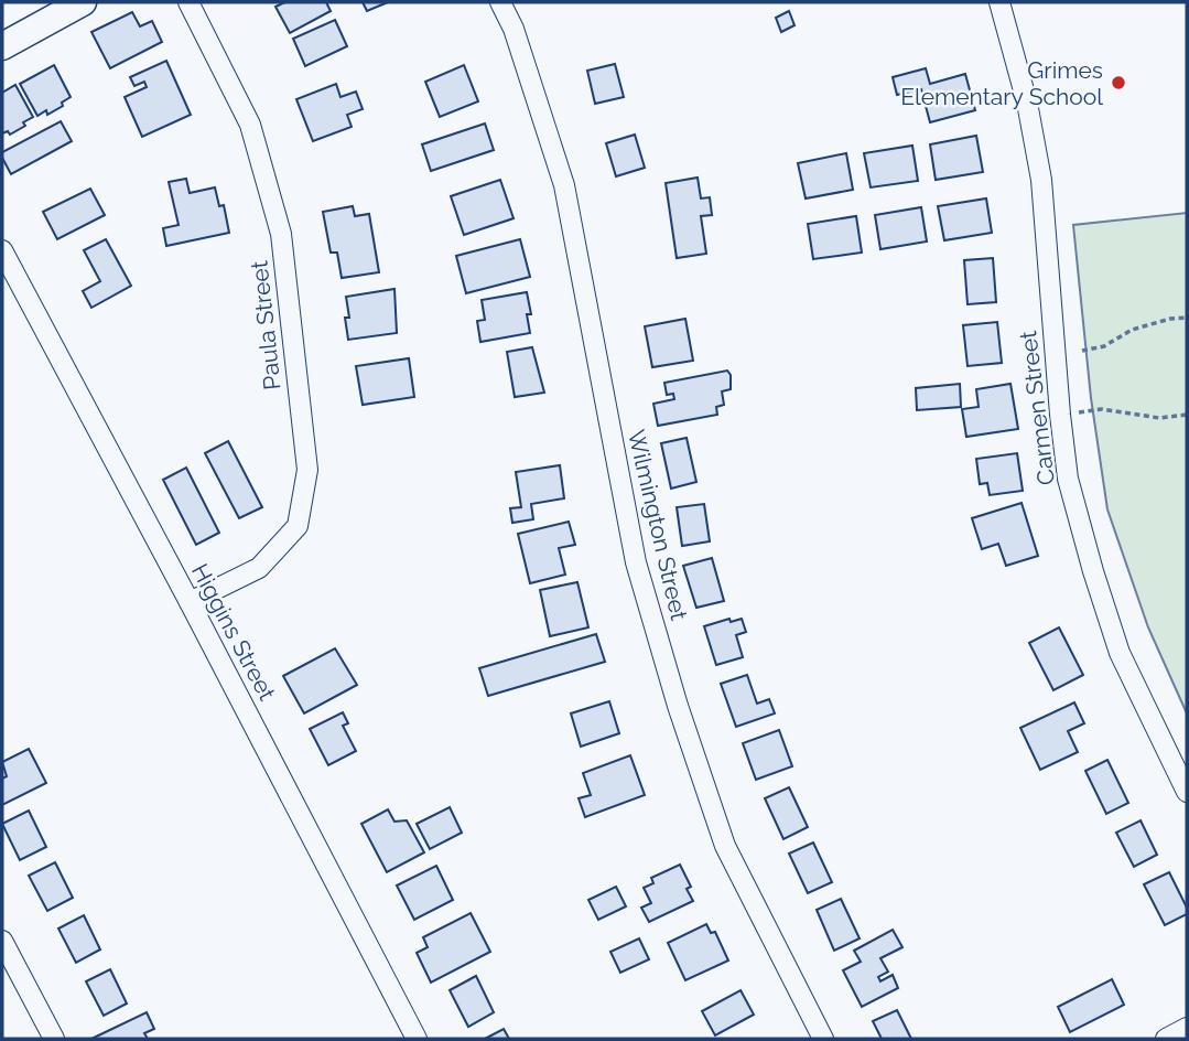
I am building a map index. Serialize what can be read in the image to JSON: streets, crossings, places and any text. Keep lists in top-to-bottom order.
{
  "streets": {
    "street": [
      "Paula Street",
      "Carmen Street",
      "Wilmington Street",
      "Higgins Street"
    ]
  },
  "crossings": [
    ["Paula Street", "Higgins Street"]
  ],
  "places": ["Grimes Elementary School"]
}
